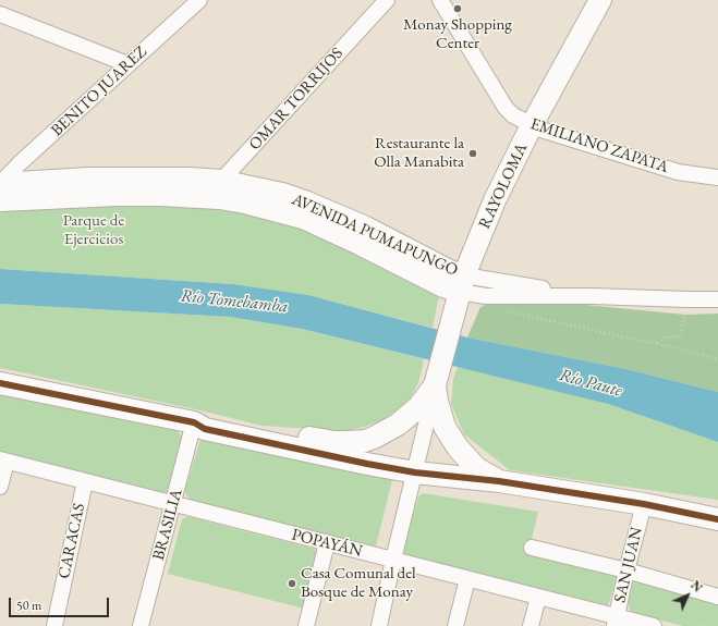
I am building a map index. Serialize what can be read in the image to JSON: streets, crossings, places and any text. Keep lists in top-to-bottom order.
{
  "streets": {
    "main road": ["RAYOLOMA", "AVENIDA PUMAPUNGO"],
    "street": [
      "BENITO JUAREZ",
      "OMAR TORRIJOS",
      "EMILIANO ZAPATA",
      "BRASILIA",
      "CARACAS",
      "POPAYÁN",
      "SAN JUAN"
    ]
  },
  "crossings": [
    ["BENITO JUAREZ", "AVENIDA PUMAPUNGO"],
    ["OMAR TORRIJOS", "AVENIDA PUMAPUNGO"],
    ["EMILIANO ZAPATA", "RAYOLOMA"],
    ["RAYOLOMA", "AVENIDA PUMAPUNGO"],
    ["RAYOLOMA", "BRASILIA"],
    ["BRASILIA", "POPAYÁN"],
    ["CARACAS", "POPAYÁN"],
    ["POPAYÁN", "SAN JUAN"]
  ],
  "water": ["Río Tomebamba", "Río Paute"],
  "parks": ["Parque de Ejercicios"],
  "places": ["Monay Shopping Center", "Restaurante la Olla Manabita", "Casa Comunal del Bosque de Monay"],
  "scale_bar": "50 m",
  "north": "top right"
}
